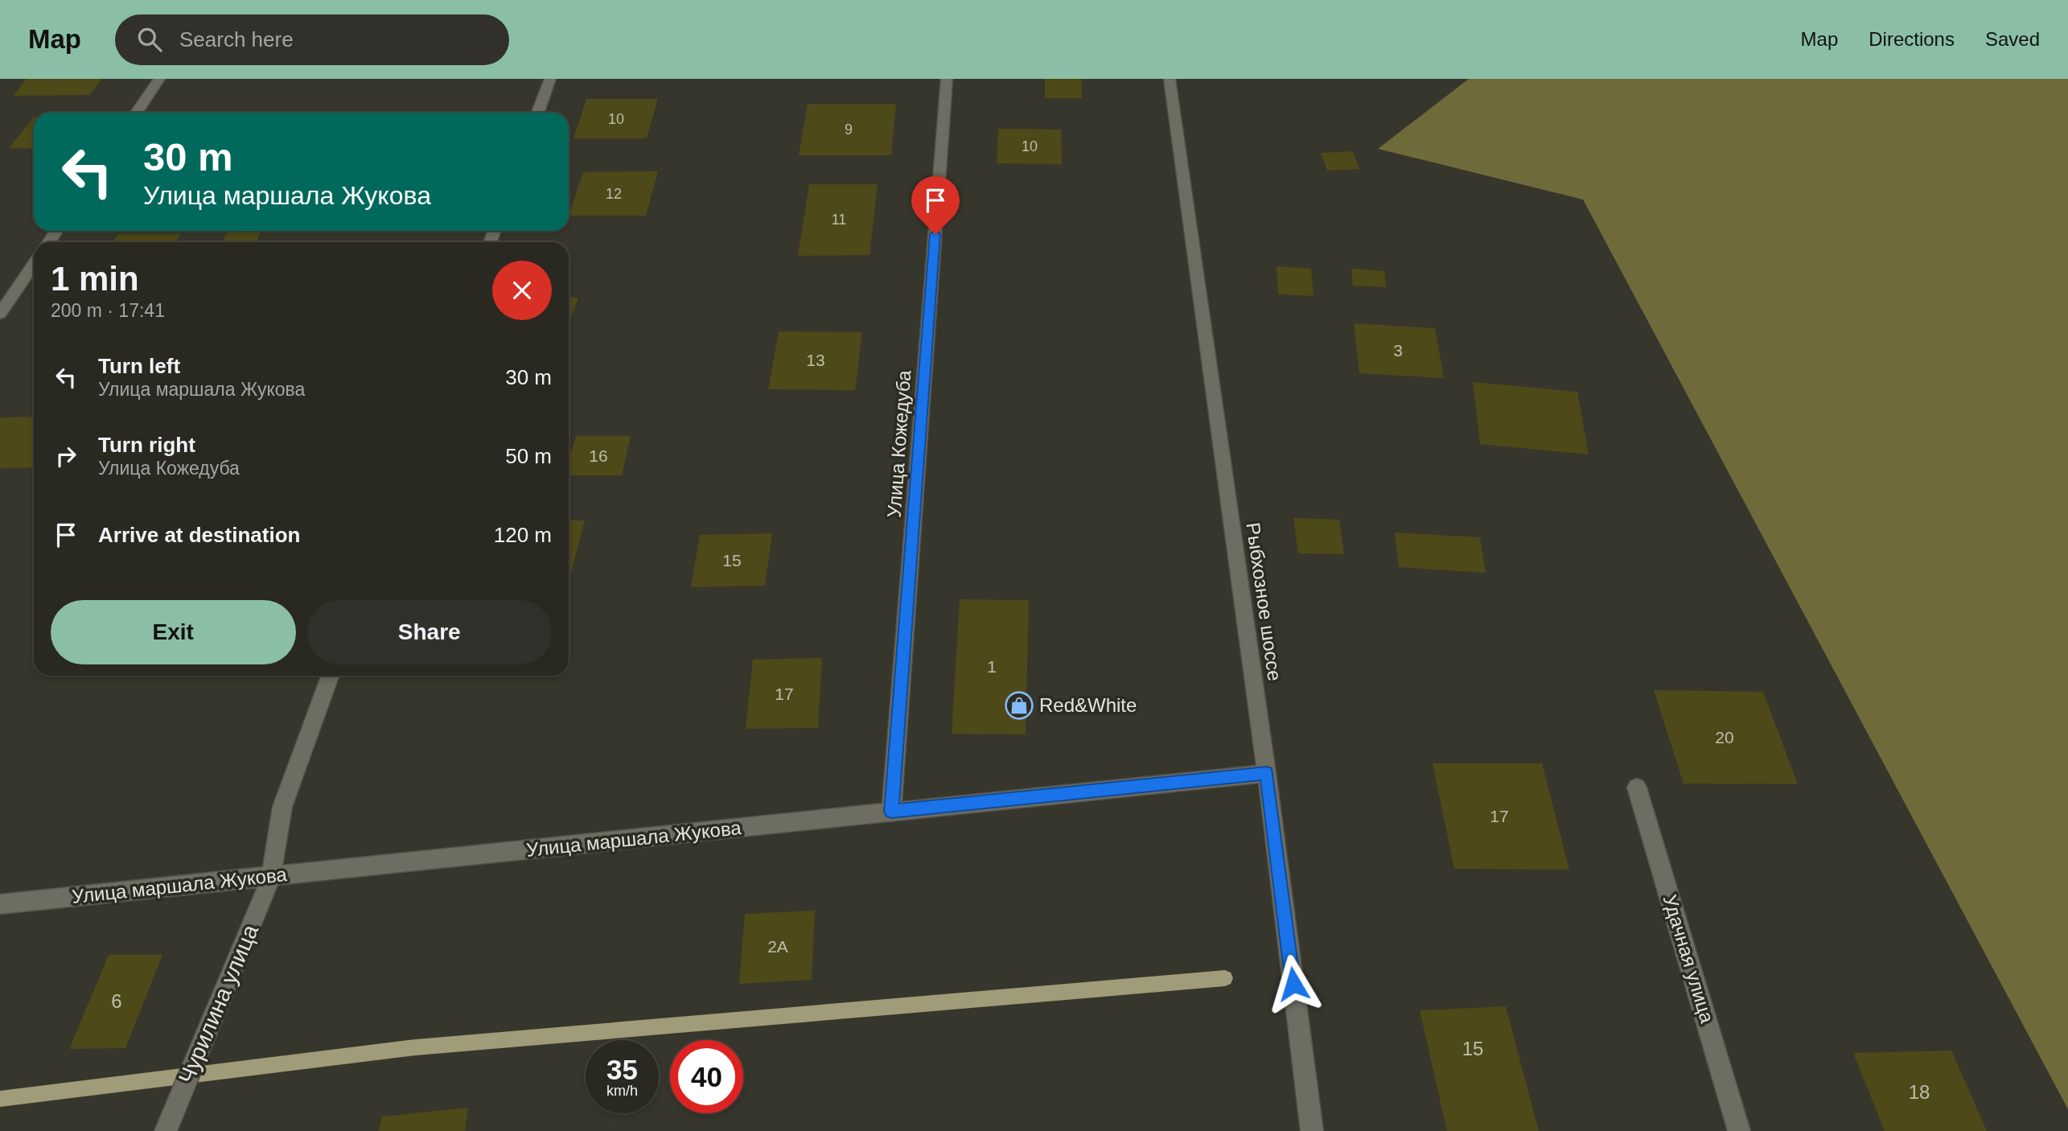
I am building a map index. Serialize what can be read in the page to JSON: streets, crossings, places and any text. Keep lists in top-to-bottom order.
{
  "streets": {
    "street": [
      "Улица Кожедуба",
      "Рыбхозное шоссе",
      "Улица маршала Жукова",
      "Удачная улица",
      "Чурилина улица"
    ]
  },
  "crossings": [
    ["Улица Кожедуба", "Улица маршала Жукова"],
    ["Рыбхозное шоссе", "Улица маршала Жукова"],
    ["Улица маршала Жукова", "Чурилина улица"]
  ],
  "places": {
    "shop": ["Red&White"]
  },
  "house_numbers": [
    "10",
    "9",
    "10",
    "12",
    "11",
    "3",
    "13",
    "16",
    "15",
    "1",
    "17",
    "20",
    "17",
    "2А",
    "6",
    "15",
    "18"
  ],
  "page": {
    "header": "Map",
    "search": "Search here",
    "nav": ["Map", "Directions", "Saved"],
    "turn": ["30 m", "Улица маршала Жукова"],
    "heading": ["1 min", "200 m · 17:41"],
    "list": [
      {
        "name": "Turn left",
        "note": "Улица маршала Жукова",
        "value": "30 m"
      },
      {
        "name": "Turn right",
        "note": "Улица Кожедуба",
        "value": "50 m"
      },
      {
        "name": "Arrive at destination",
        "value": "120 m"
      }
    ],
    "buttons": ["Exit", "Share"],
    "speed": "35 km/h",
    "limit": "40"
  }
}
